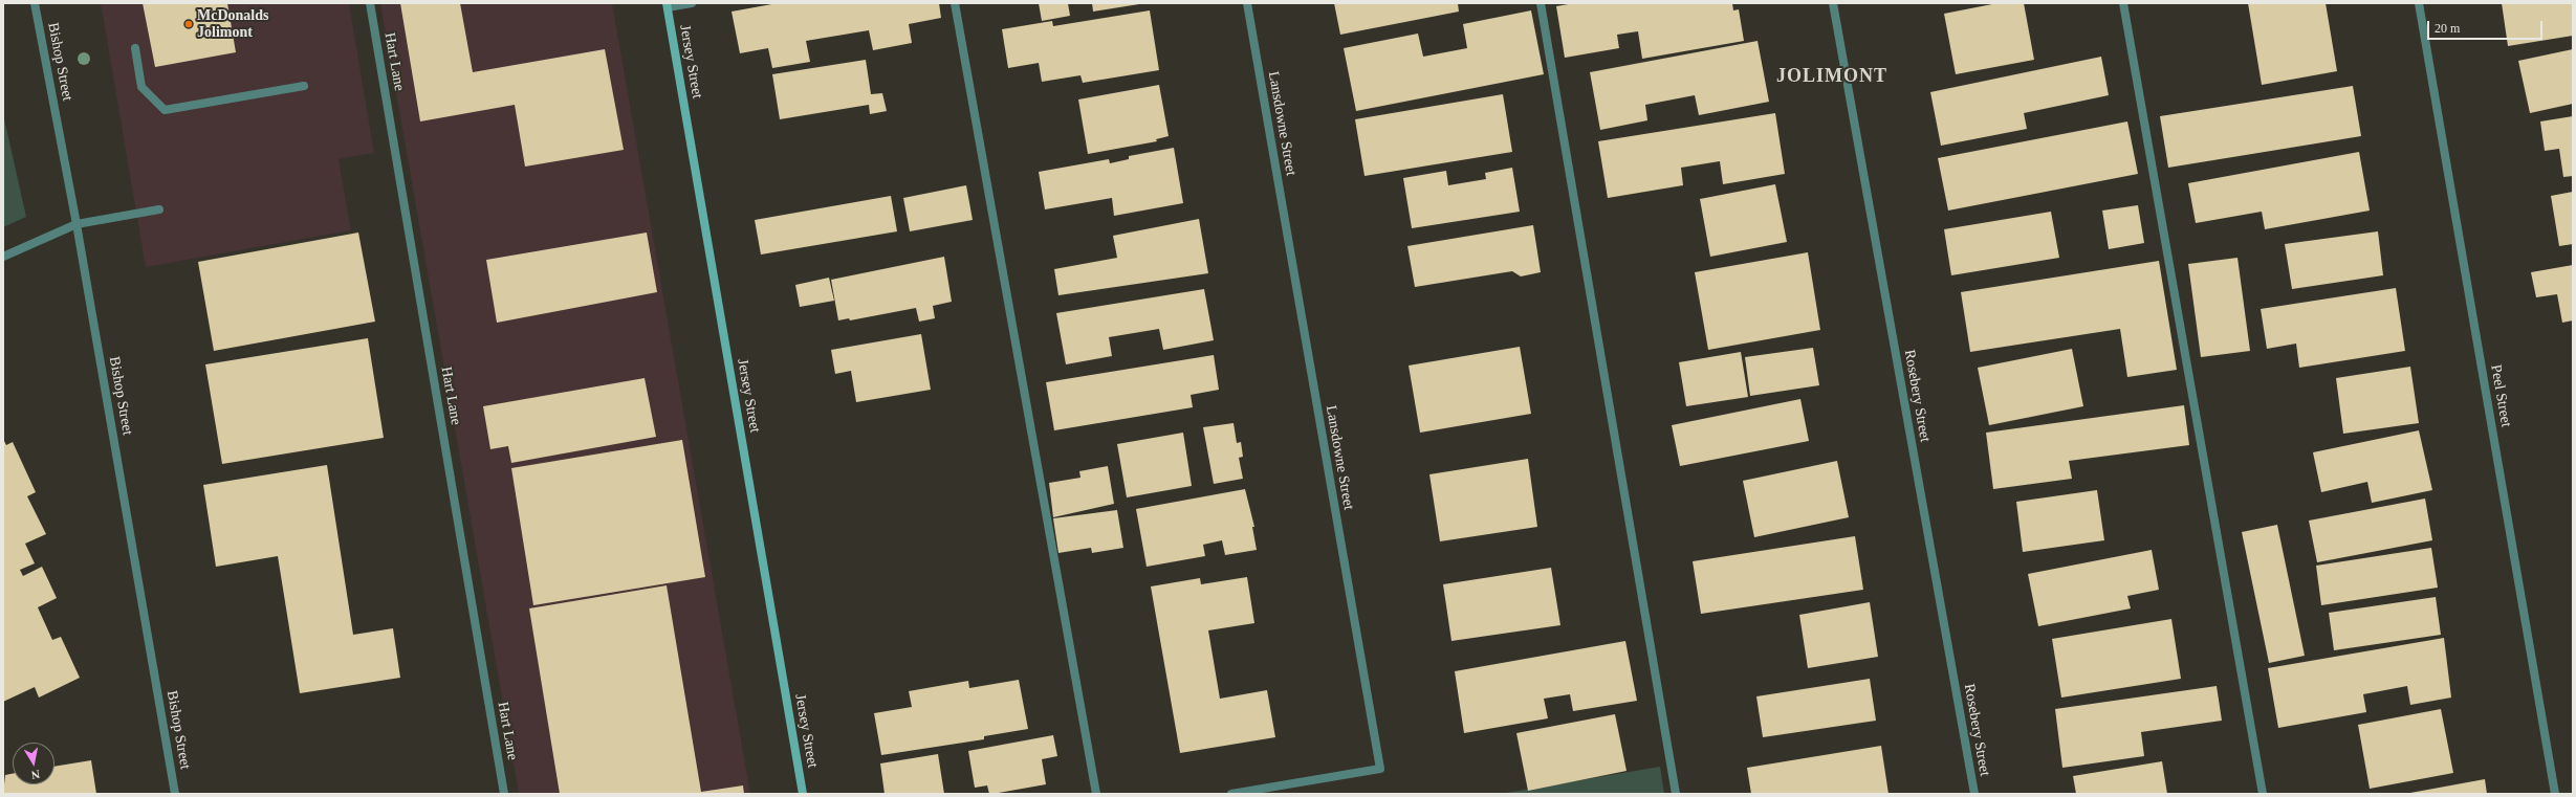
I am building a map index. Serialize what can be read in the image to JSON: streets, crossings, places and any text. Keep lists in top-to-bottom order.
{
  "streets": {
    "street": [
      "Bishop Street",
      "Hart Lane",
      "Jersey Street",
      "Lansdowne Street",
      "Rosebery Street",
      "Peel Street"
    ]
  },
  "districts": ["JOLIMONT"],
  "places": ["McDonalds Jolimont"],
  "scale_bar": "20 m",
  "north": "bottom"
}
